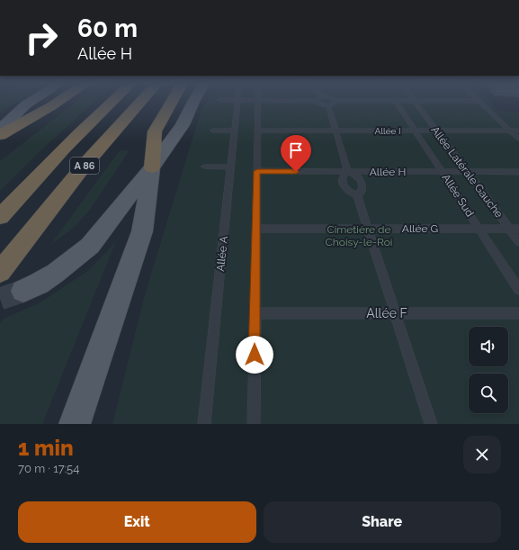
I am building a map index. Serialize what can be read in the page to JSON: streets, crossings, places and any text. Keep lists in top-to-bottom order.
{
  "streets": {
    "highway": ["A 86"],
    "lane": [
      "Allée I",
      "Allée H",
      "Allée Latérale Gauche",
      "Allée Sud",
      "Allée G",
      "Allée A",
      "Allée F"
    ]
  },
  "crossings": [
    ["Allée I", "Allée Latérale Gauche"],
    ["Allée I", "Allée Sud"],
    ["Allée H", "Allée Latérale Gauche"],
    ["Allée H", "Allée Sud"],
    ["Allée Latérale Gauche", "Allée G"],
    ["Allée Sud", "Allée G"]
  ],
  "parks": ["Cimetière de Choisy-le-Roi"],
  "page": {
    "turn": ["60 m", "Allée H"],
    "heading": ["1 min", "70 m · 17:54"],
    "buttons": ["Exit", "Share"]
  }
}
